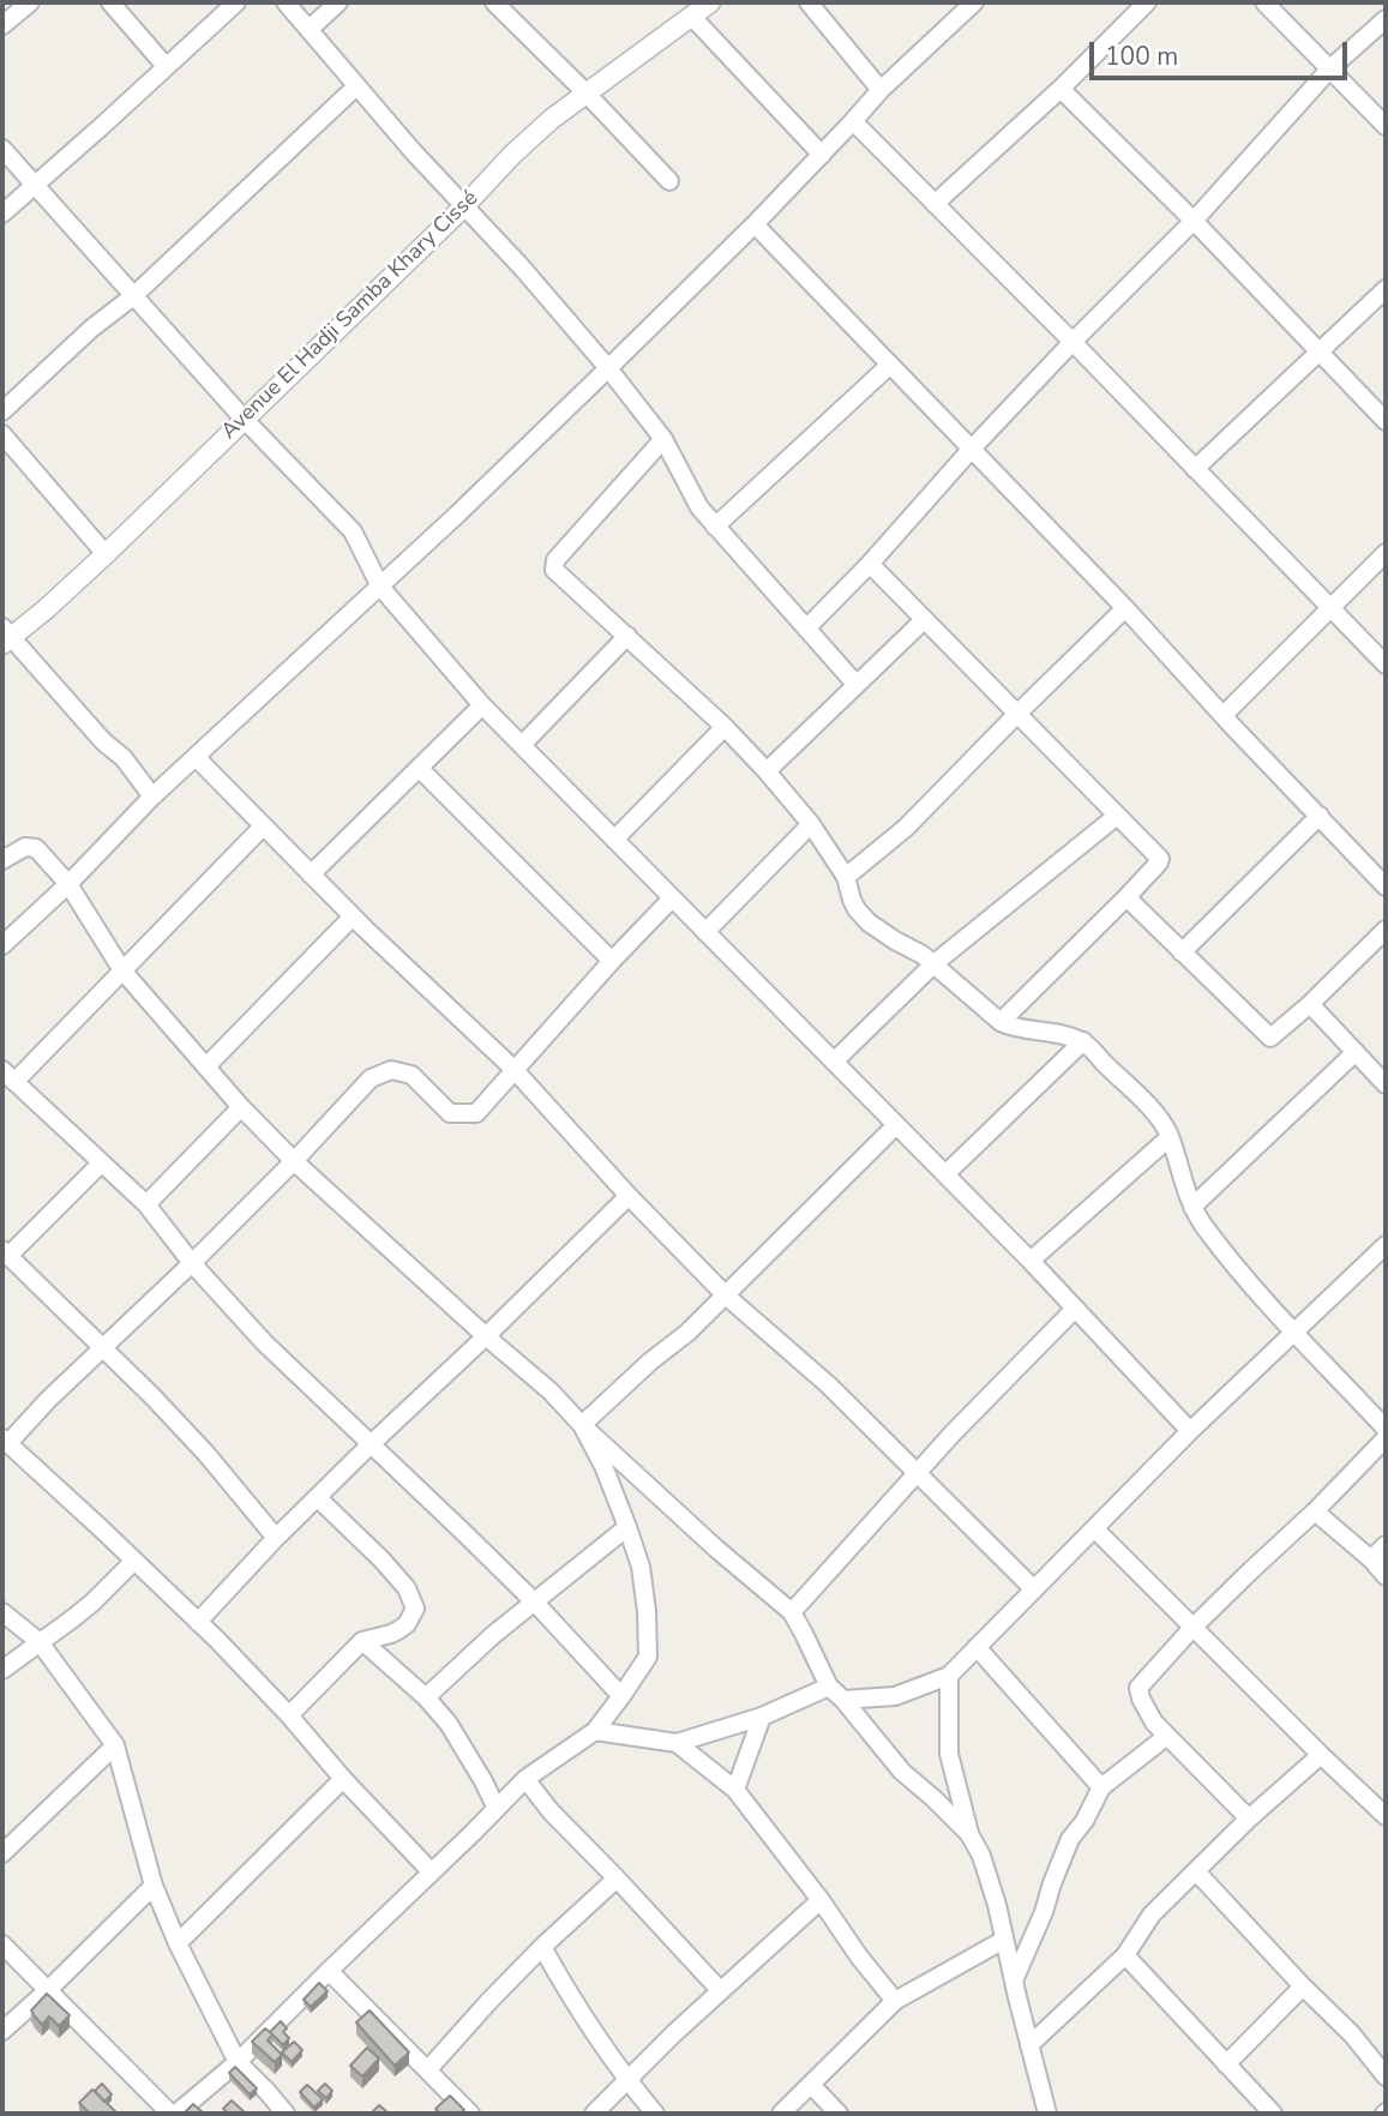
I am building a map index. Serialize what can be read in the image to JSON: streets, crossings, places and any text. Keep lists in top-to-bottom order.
{
  "streets": {
    "street": ["Avenue El Hadji Samba Khary Cissé"]
  },
  "scale_bar": "100 m"
}
